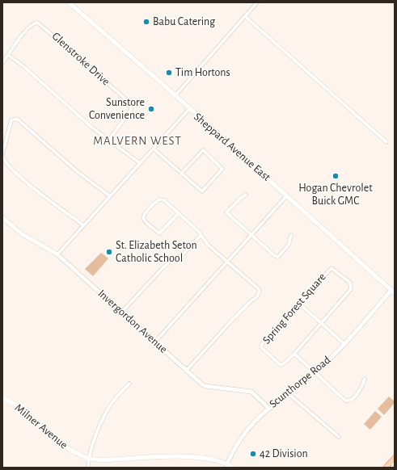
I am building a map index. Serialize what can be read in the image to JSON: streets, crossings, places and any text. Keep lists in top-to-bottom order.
{
  "streets": {
    "main road": ["Sheppard Avenue East", "Milner Avenue"],
    "street": [
      "Glenstroke Drive",
      "Spring Forest Square",
      "Invergordon Avenue",
      "Scunthorpe Road"
    ]
  },
  "crossings": [
    ["Sheppard Avenue East", "Scunthorpe Road"],
    ["Invergordon Avenue", "Scunthorpe Road"],
    ["Scunthorpe Road", "Milner Avenue"]
  ],
  "districts": ["MALVERN WEST"],
  "places": [
    "Babu Catering",
    "Tim Hortons",
    "Sunstore Convenience",
    "Hogan Chevrolet Buick GMC",
    "St. Elizabeth Seton Catholic School",
    "42 Division"
  ]
}
